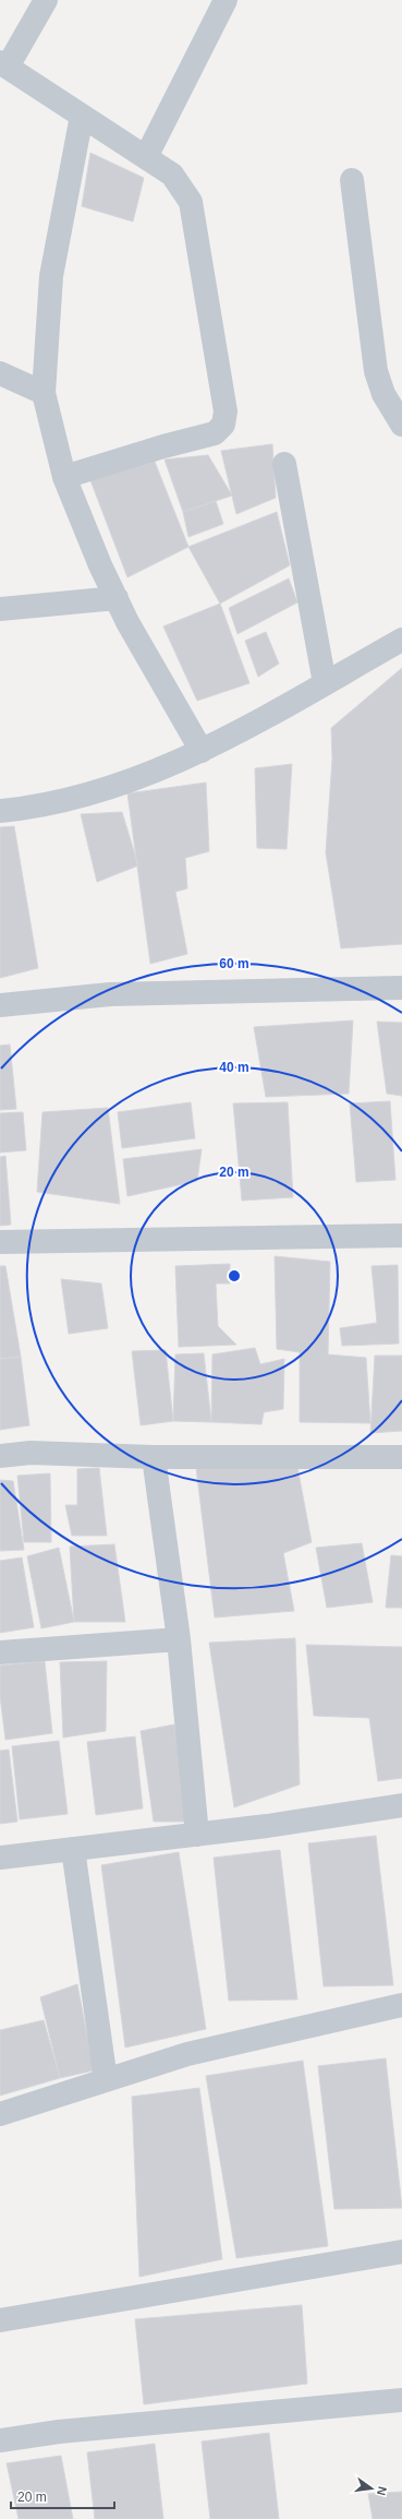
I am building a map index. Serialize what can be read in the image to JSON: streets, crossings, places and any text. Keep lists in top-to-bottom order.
{
  "scale_bar": "20 m",
  "north": "right",
  "rings": ["60 m", "40 m", "20 m"]
}
